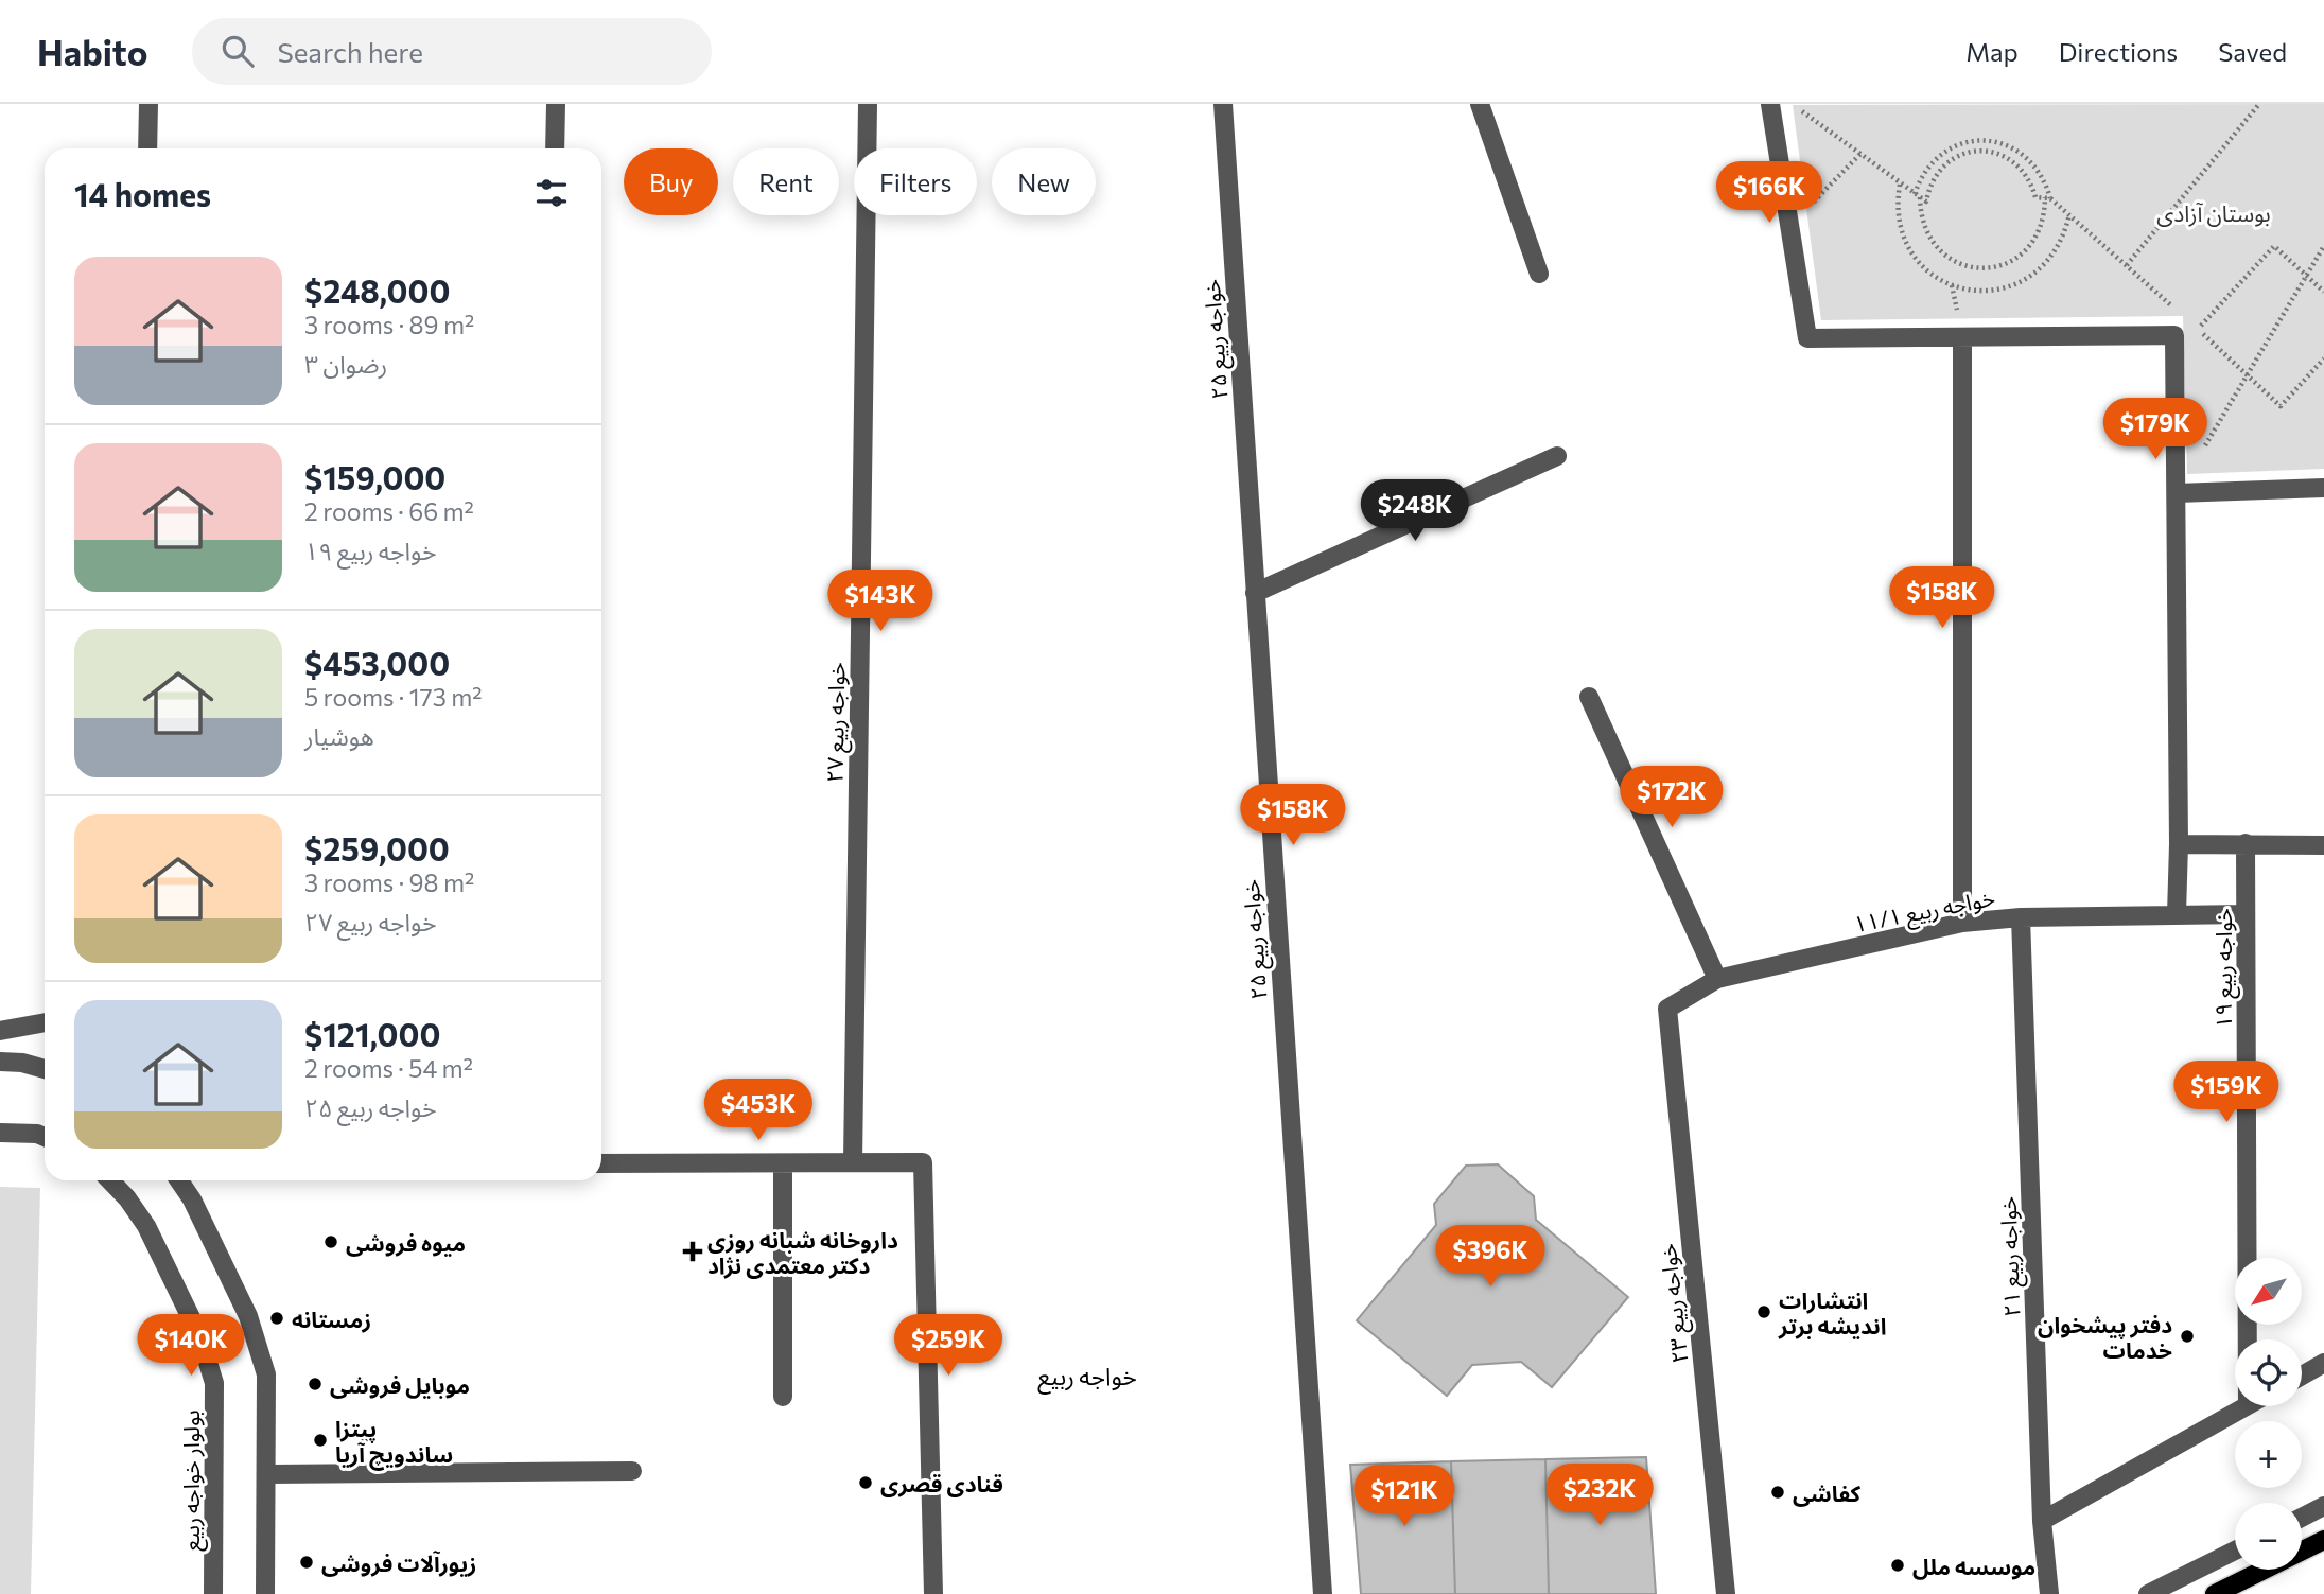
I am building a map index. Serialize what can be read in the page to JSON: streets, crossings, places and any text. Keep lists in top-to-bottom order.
{
  "streets": {
    "street": [
      "خواجه ربیع ۲۵",
      "خواجه ربیع ۲۷",
      "خواجه ربیع ۱۱/۱",
      "خواجه ربیع ۱۹",
      "خواجه ربیع ۲۱",
      "خواجه ربیع ۲۳",
      "بولوار خواجه ربیع"
    ]
  },
  "crossings": [
    ["خواجه ربیع ۱۱/۱", "خواجه ربیع ۱۹"],
    ["خواجه ربیع ۱۱/۱", "خواجه ربیع ۲۱"],
    ["خواجه ربیع ۱۱/۱", "خواجه ربیع ۲۳"]
  ],
  "districts": ["خواجه ربیع"],
  "parks": ["بوستان آزادی"],
  "places": {
    "other": [
      "میوه فروشی",
      "انتشارات اندیشه برتر",
      "زمستانه",
      "دفتر پیشخوان خدمات",
      "موبایل فروشی",
      "پیتزا ساندویچ آریا",
      "قنادی قصری",
      "کفاشی",
      "زیورآلات فروشی",
      "موسسه ملل"
    ],
    "health": ["داروخانه شبانه روزی دکتر معتمدی نژاد"]
  },
  "north": "bottom left",
  "page": {
    "header": "Habito",
    "search": "Search here",
    "nav": ["Map", "Directions", "Saved"],
    "chip": [
      "Buy",
      "Rent",
      "Filters",
      "New"
    ],
    "heading": "14 homes",
    "price": [
      "$166K",
      "$179K",
      "$248K",
      "$158K",
      "$143K",
      "$172K",
      "$158K",
      "$159K",
      "$453K",
      "$396K",
      "$140K",
      "$259K",
      "$232K",
      "$121K"
    ],
    "list": [
      {
        "name": "$248,000",
        "note": "3 rooms · 89 m² · رضوان ۳"
      },
      {
        "name": "$159,000",
        "note": "2 rooms · 66 m² · خواجه ربیع ۱۹"
      },
      {
        "name": "$453,000",
        "note": "5 rooms · 173 m² · هوشیار"
      },
      {
        "name": "$259,000",
        "note": "3 rooms · 98 m² · خواجه ربیع ۲۷"
      },
      {
        "name": "$121,000",
        "note": "2 rooms · 54 m² · خواجه ربیع ۲۵"
      }
    ],
    "map_buttons": ["+", "−"]
  }
}
